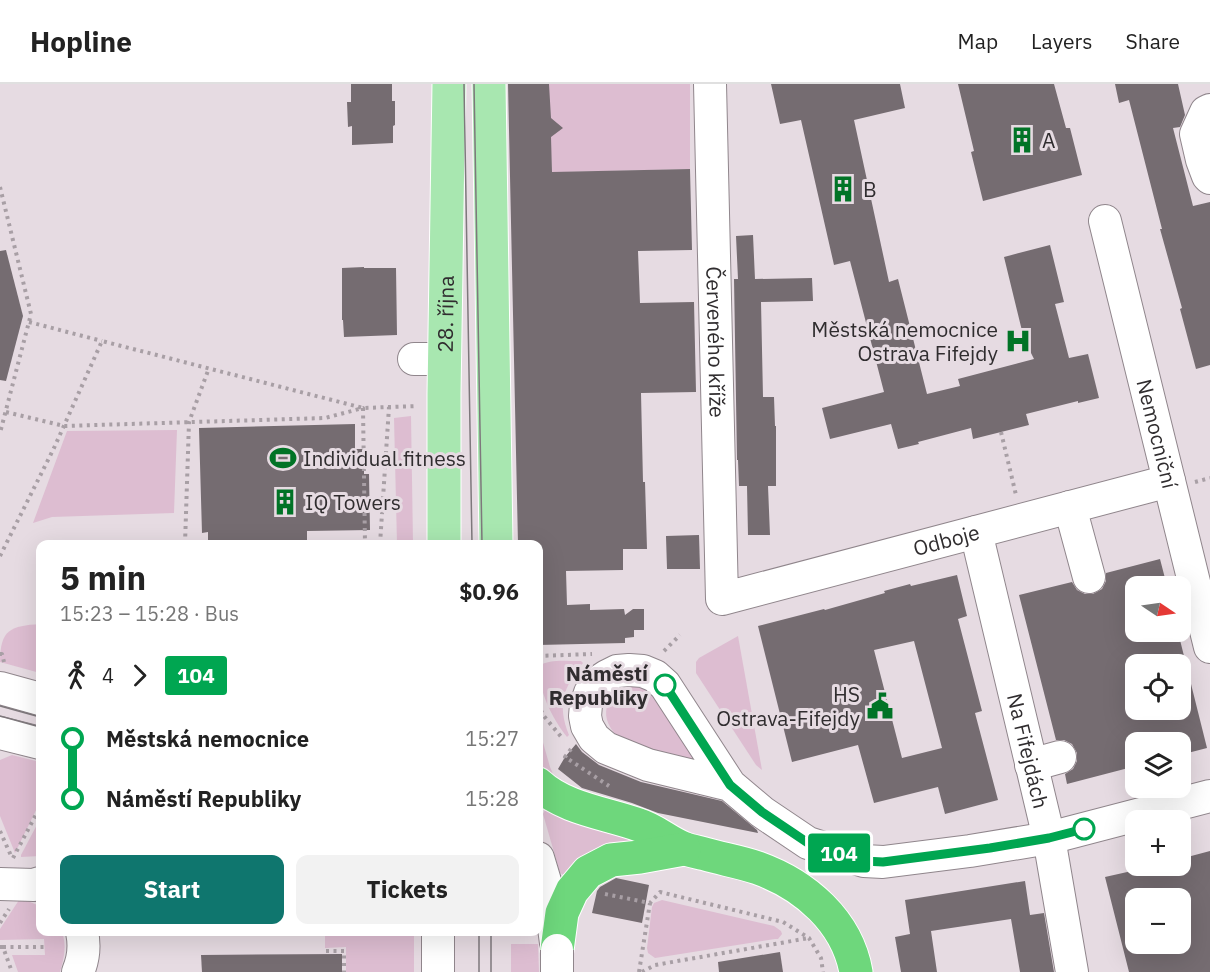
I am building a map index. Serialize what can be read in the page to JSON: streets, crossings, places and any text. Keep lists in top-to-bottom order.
{
  "streets": {
    "main road": ["28. října"],
    "street": [
      "Červeného kříže",
      "Nemocniční",
      "Odboje",
      "Na Fifejdách"
    ]
  },
  "crossings": [
    ["Červeného kříže", "Odboje"],
    ["Nemocniční", "Odboje"],
    ["Odboje", "Na Fifejdách"]
  ],
  "places": {
    "building": ["A", "B", "IQ Towers"],
    "hospital": ["Městská nemocnice Ostrava Fifejdy"],
    "sports": ["Individual.fitness"],
    "other": ["Náměstí Republiky"],
    "public building": ["HS Ostrava-Fifejdy"]
  },
  "lines": ["bus line 104"],
  "north": "right",
  "page": {
    "header": "Hopline",
    "nav": ["Map", "Layers", "Share"],
    "on_map": "104",
    "heading": ["5 min", "15:23 – 15:28 · Bus", "$0.96"],
    "map_buttons": ["+", "−"],
    "legs": ["4", "104"],
    "list": [
      {
        "name": "Městská nemocnice",
        "value": "15:27"
      },
      {
        "name": "Náměstí Republiky",
        "value": "15:28"
      }
    ],
    "buttons": ["Start", "Tickets"]
  }
}
